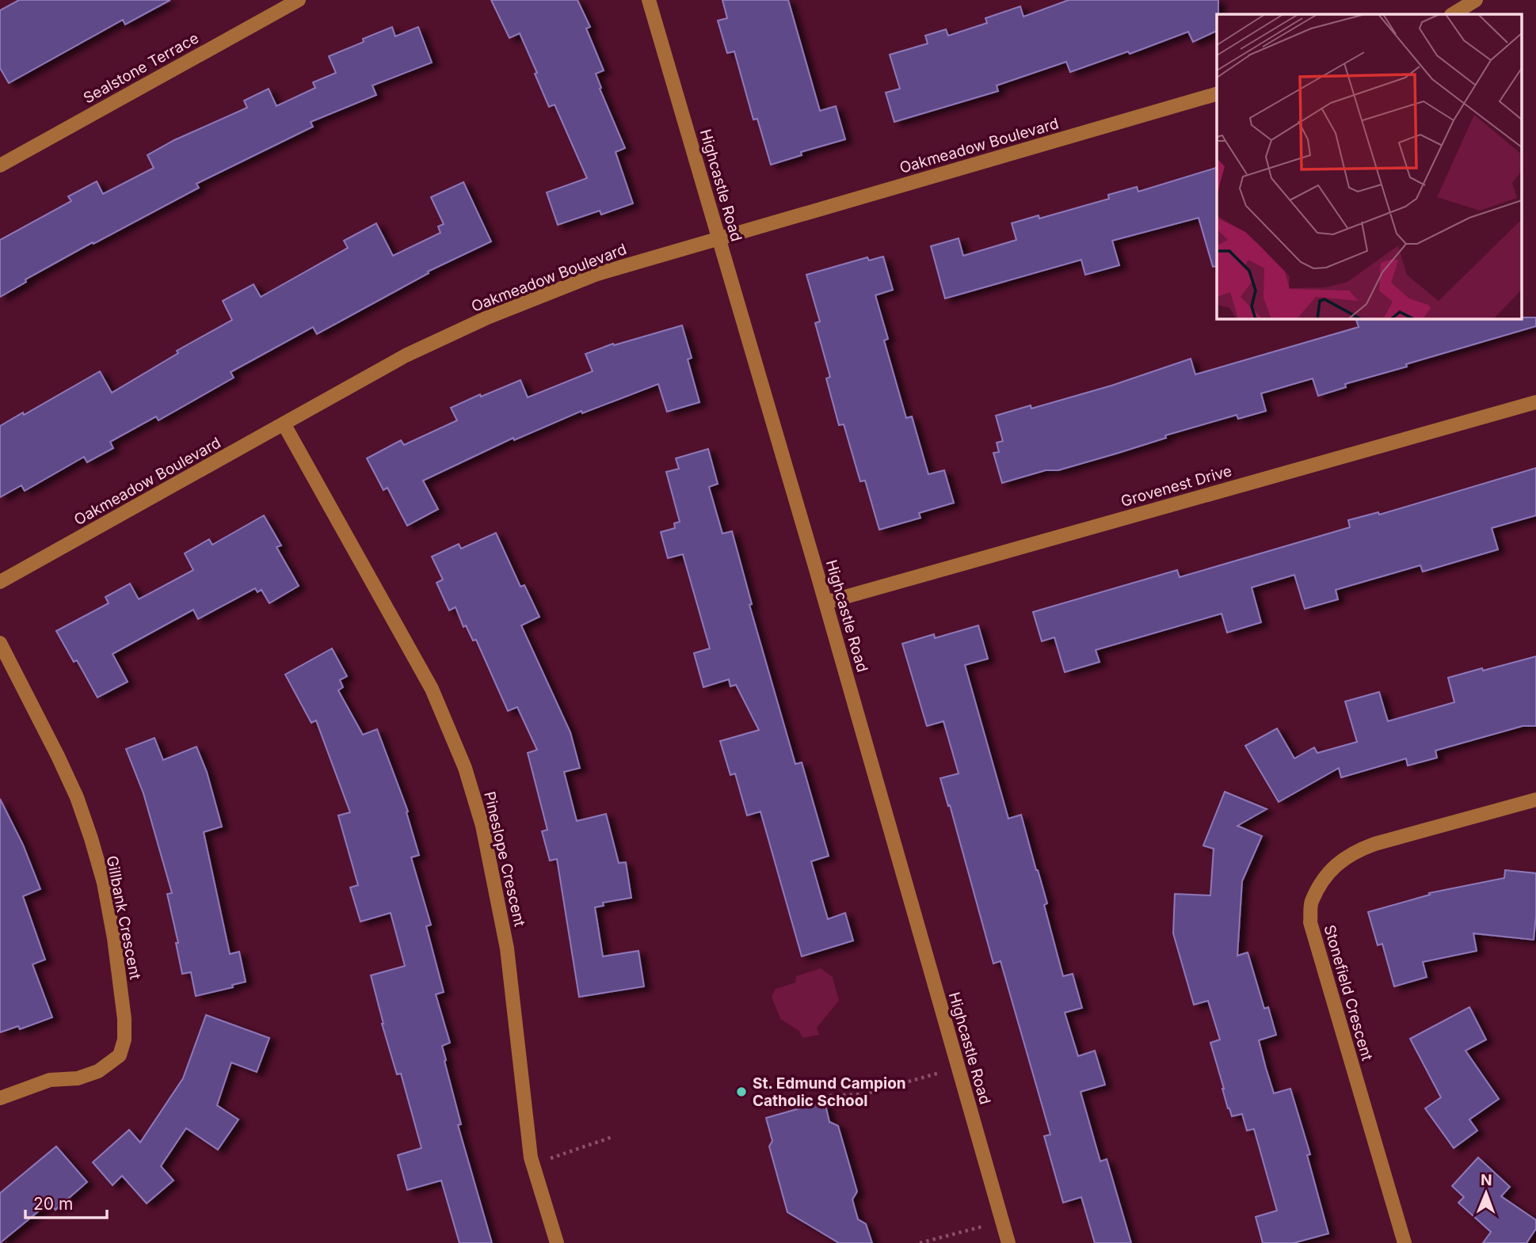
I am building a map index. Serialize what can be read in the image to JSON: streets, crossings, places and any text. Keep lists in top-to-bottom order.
{
  "streets": {
    "street": [
      "Sealstone Terrace",
      "Oakmeadow Boulevard",
      "Highcastle Road",
      "Grovenest Drive",
      "Pineslope Crescent",
      "Gillbank Crescent",
      "Stonefield Crescent"
    ]
  },
  "crossings": [
    ["Oakmeadow Boulevard", "Highcastle Road"],
    ["Oakmeadow Boulevard", "Pineslope Crescent"],
    ["Highcastle Road", "Grovenest Drive"]
  ],
  "places": ["St. Edmund Campion Catholic School"],
  "scale_bar": "20 m",
  "north": "top"
}
